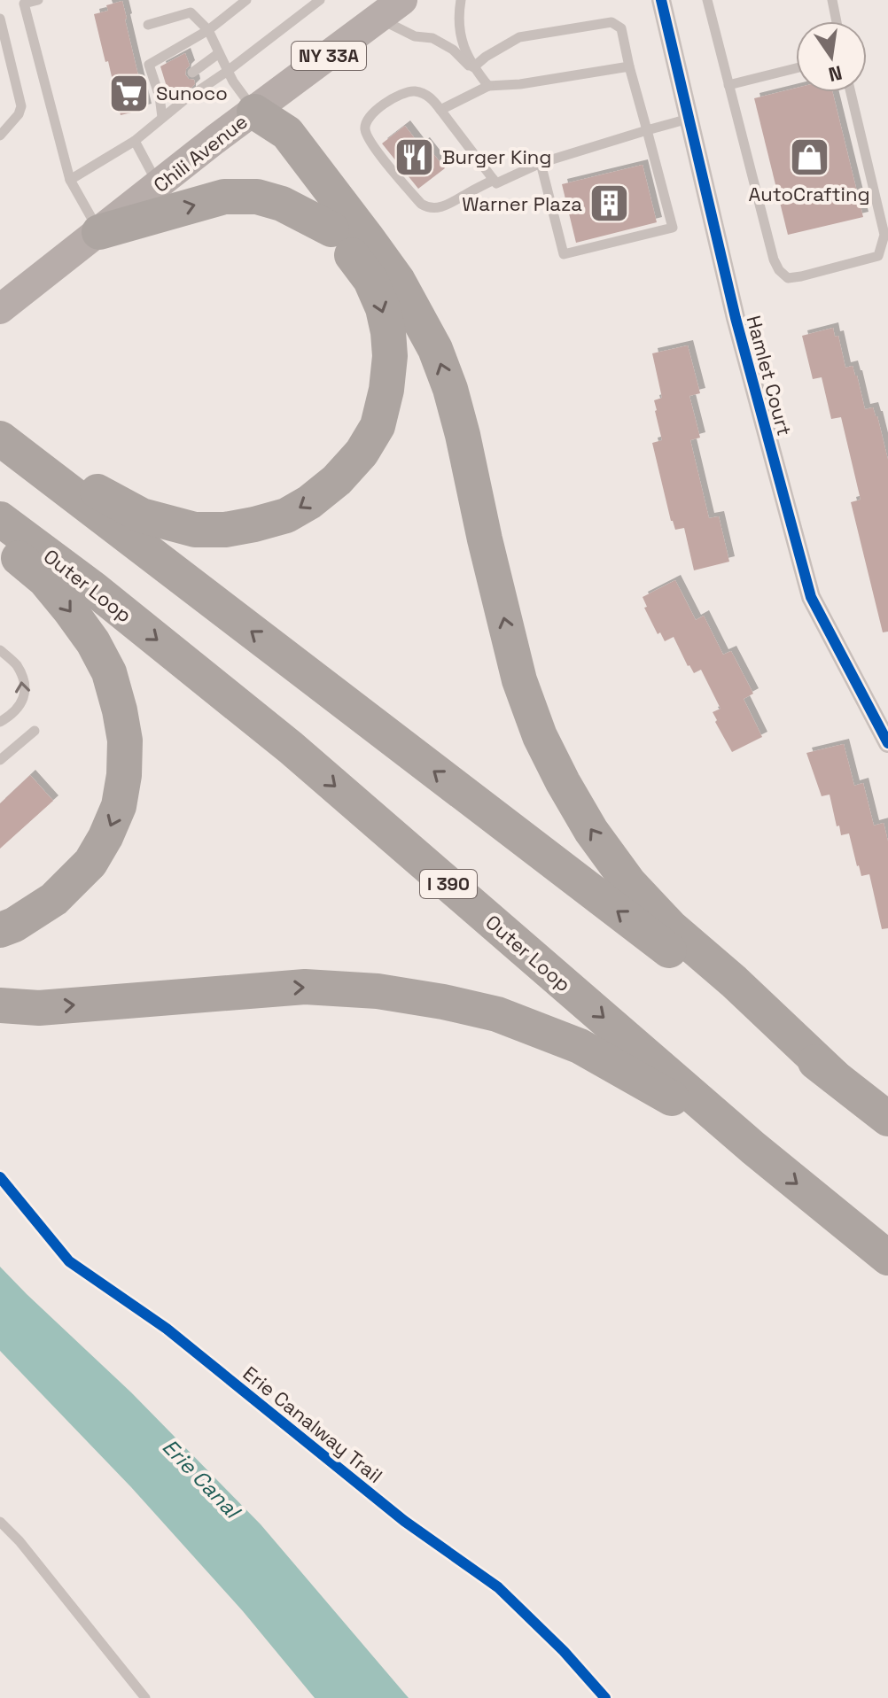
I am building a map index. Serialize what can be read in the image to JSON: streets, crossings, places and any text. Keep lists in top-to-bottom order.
{
  "streets": {
    "highway": ["Outer Loop", "I 390"],
    "main road": ["NY 33A", "Chili Avenue"],
    "street": ["Hamlet Court"],
    "cycle path": ["Erie Canalway Trail"]
  },
  "water": ["Erie Canal"],
  "places": {
    "supermarket": ["Sunoco"],
    "restaurant": ["Burger King"],
    "shop": ["AutoCrafting"],
    "building": ["Warner Plaza"]
  },
  "north": "bottom"
}
